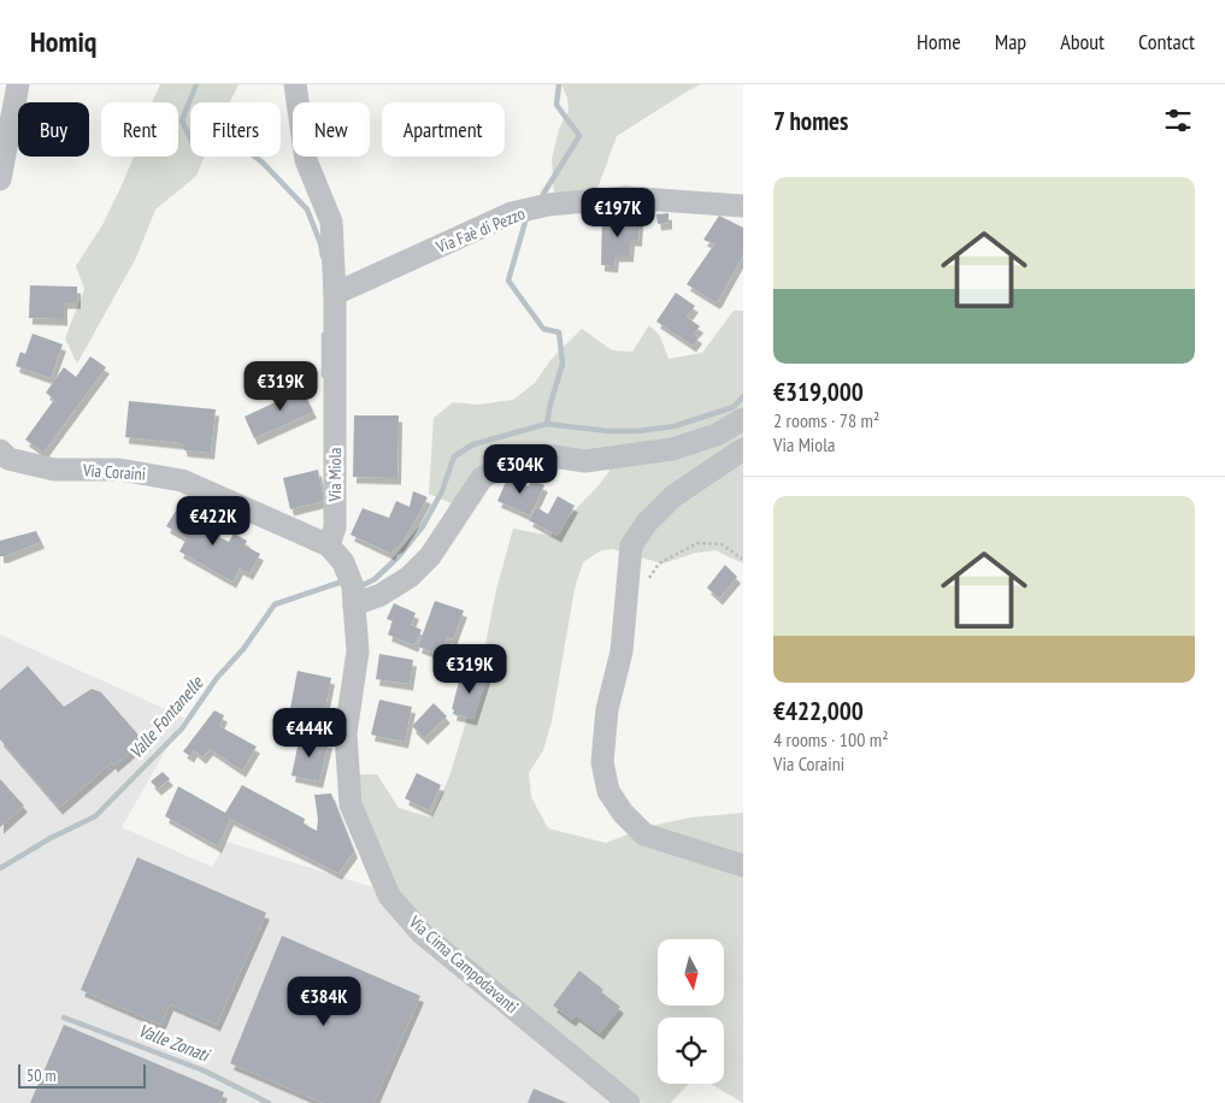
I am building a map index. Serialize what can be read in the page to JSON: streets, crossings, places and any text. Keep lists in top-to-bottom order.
{
  "streets": {
    "street": [
      "Via Faè di Pezzo",
      "Via Coraini",
      "Via Miola",
      "Via Cima Campodavanti"
    ]
  },
  "crossings": [
    ["Via Faè di Pezzo", "Via Miola"],
    ["Via Coraini", "Via Miola"],
    ["Via Coraini", "Via Cima Campodavanti"],
    ["Via Miola", "Via Cima Campodavanti"]
  ],
  "water": ["Valle Fontanelle", "Valle Zonati"],
  "scale_bar": "50 m",
  "north": "bottom",
  "page": {
    "header": "Homiq",
    "nav": [
      "Home",
      "Map",
      "About",
      "Contact"
    ],
    "heading": "7 homes",
    "chip": [
      "Buy",
      "Rent",
      "Filters",
      "New",
      "Apartment"
    ],
    "list": [
      {
        "name": "€319,000",
        "note": "2 rooms · 78 m² · Via Miola"
      },
      {
        "name": "€422,000",
        "note": "4 rooms · 100 m² · Via Coraini"
      }
    ],
    "price": [
      "€197K",
      "€319K",
      "€304K",
      "€422K",
      "€319K",
      "€444K",
      "€384K"
    ],
    "scale": "50 m"
  }
}
